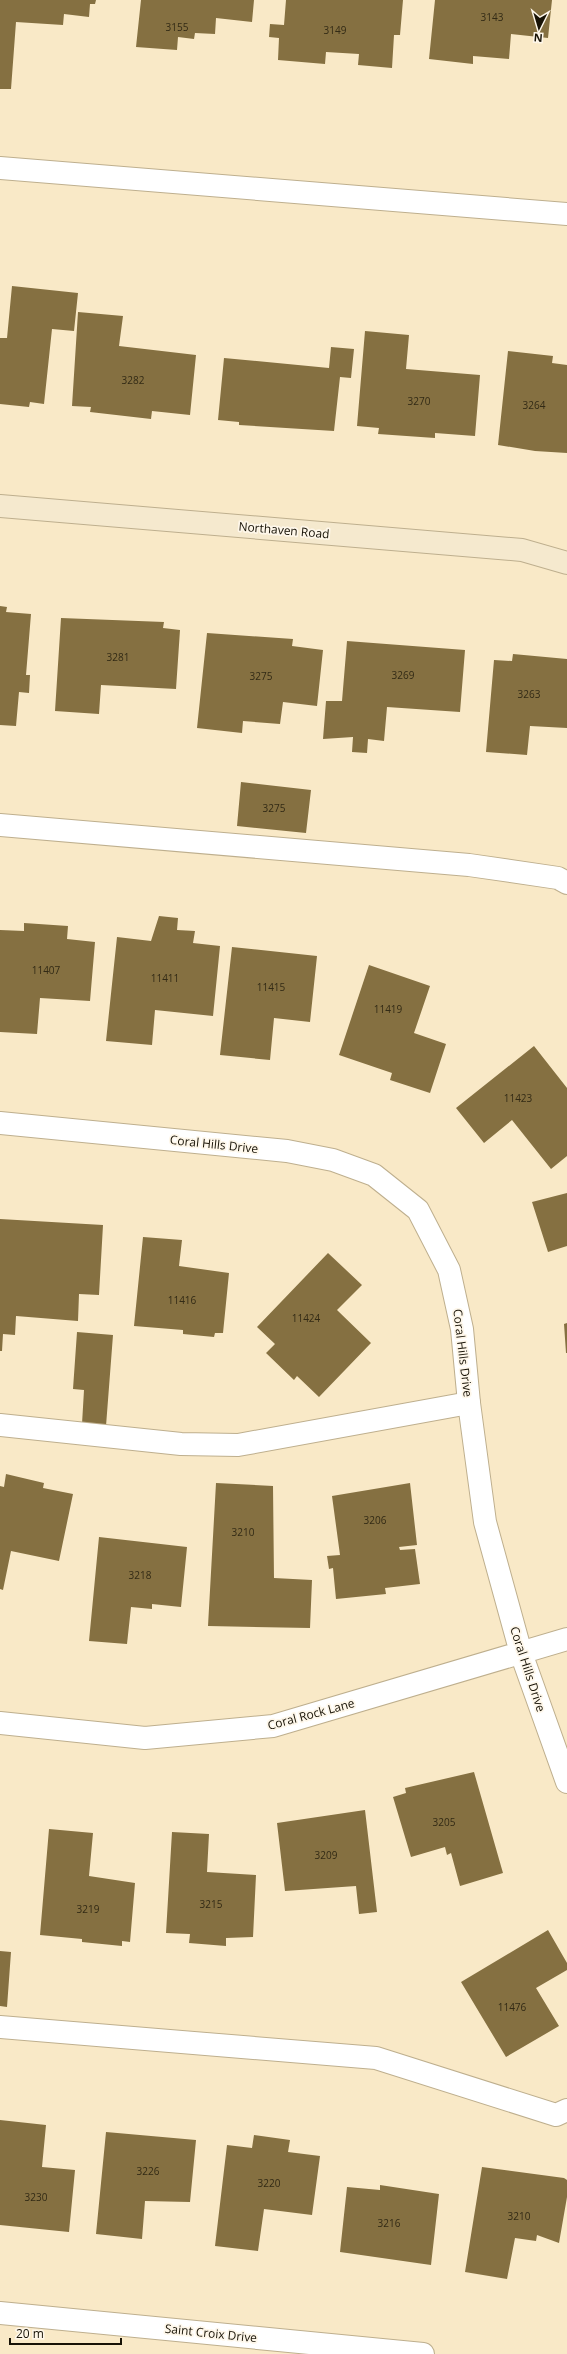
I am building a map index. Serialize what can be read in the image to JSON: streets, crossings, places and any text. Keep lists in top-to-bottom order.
{
  "streets": {
    "street": [
      "Northaven Road",
      "Coral Hills Drive",
      "Coral Rock Lane",
      "Saint Croix Drive"
    ]
  },
  "crossings": [
    ["Coral Hills Drive", "Coral Rock Lane"]
  ],
  "house_numbers": [
    "3143",
    "3155",
    "3149",
    "3282",
    "3270",
    "3264",
    "3281",
    "3269",
    "3275",
    "3263",
    "3275",
    "11407",
    "11411",
    "11415",
    "11419",
    "11423",
    "11416",
    "11424",
    "3206",
    "3210",
    "3218",
    "3205",
    "3209",
    "3215",
    "3219",
    "11476",
    "3226",
    "3220",
    "3230",
    "3210",
    "3216"
  ],
  "scale_bar": "20 m",
  "north": "bottom"
}
